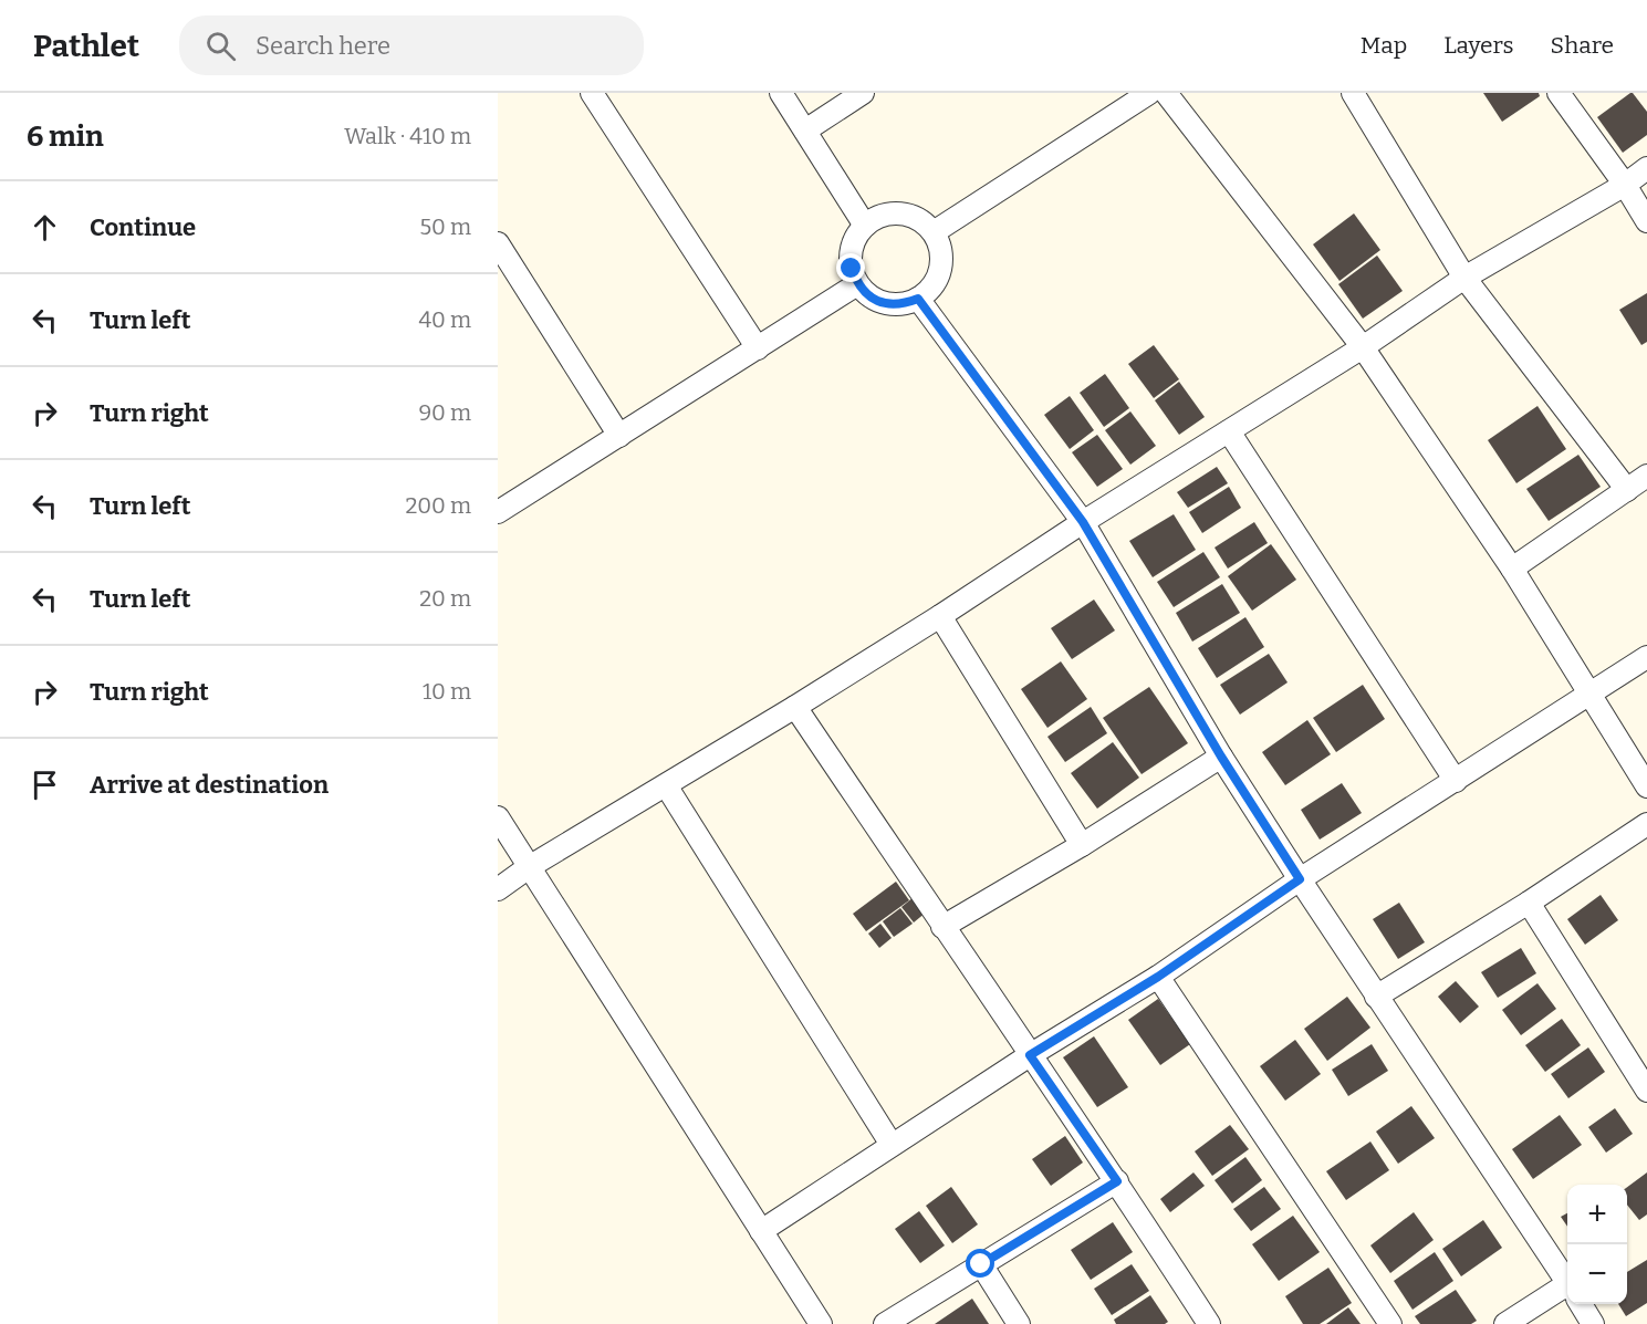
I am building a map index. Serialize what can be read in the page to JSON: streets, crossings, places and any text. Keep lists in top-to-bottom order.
{
  "page": {
    "header": "Pathlet",
    "search": "Search here",
    "nav": ["Map", "Layers", "Share"],
    "heading": ["6 min", "Walk · 410 m"],
    "list": [
      ["Continue", "50 m"],
      ["Turn left", "40 m"],
      ["Turn right", "90 m"],
      ["Turn left", "200 m"],
      ["Turn left", "20 m"],
      ["Turn right", "10 m"],
      "Arrive at destination"
    ],
    "map_buttons": ["+", "−"]
  }
}
